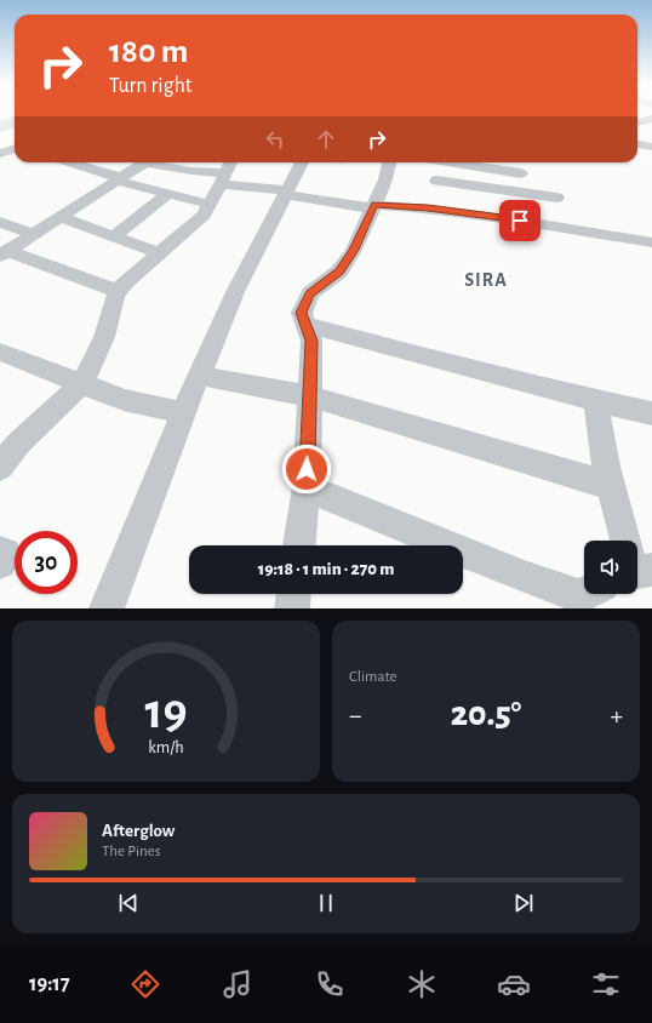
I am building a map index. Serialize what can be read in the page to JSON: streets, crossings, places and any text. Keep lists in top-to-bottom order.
{
  "districts": ["SIRA"],
  "page": {
    "turn": ["180 m", "Turn right"],
    "limit": "30",
    "trip": "19:18 · 1 min · 270 m",
    "tile": "Climate",
    "heat": ["−", "20.5°", "+"],
    "song": ["Afterglow", "The Pines"],
    "tabs": "19:17",
    "gauge": ["19", "km/h"]
  }
}
